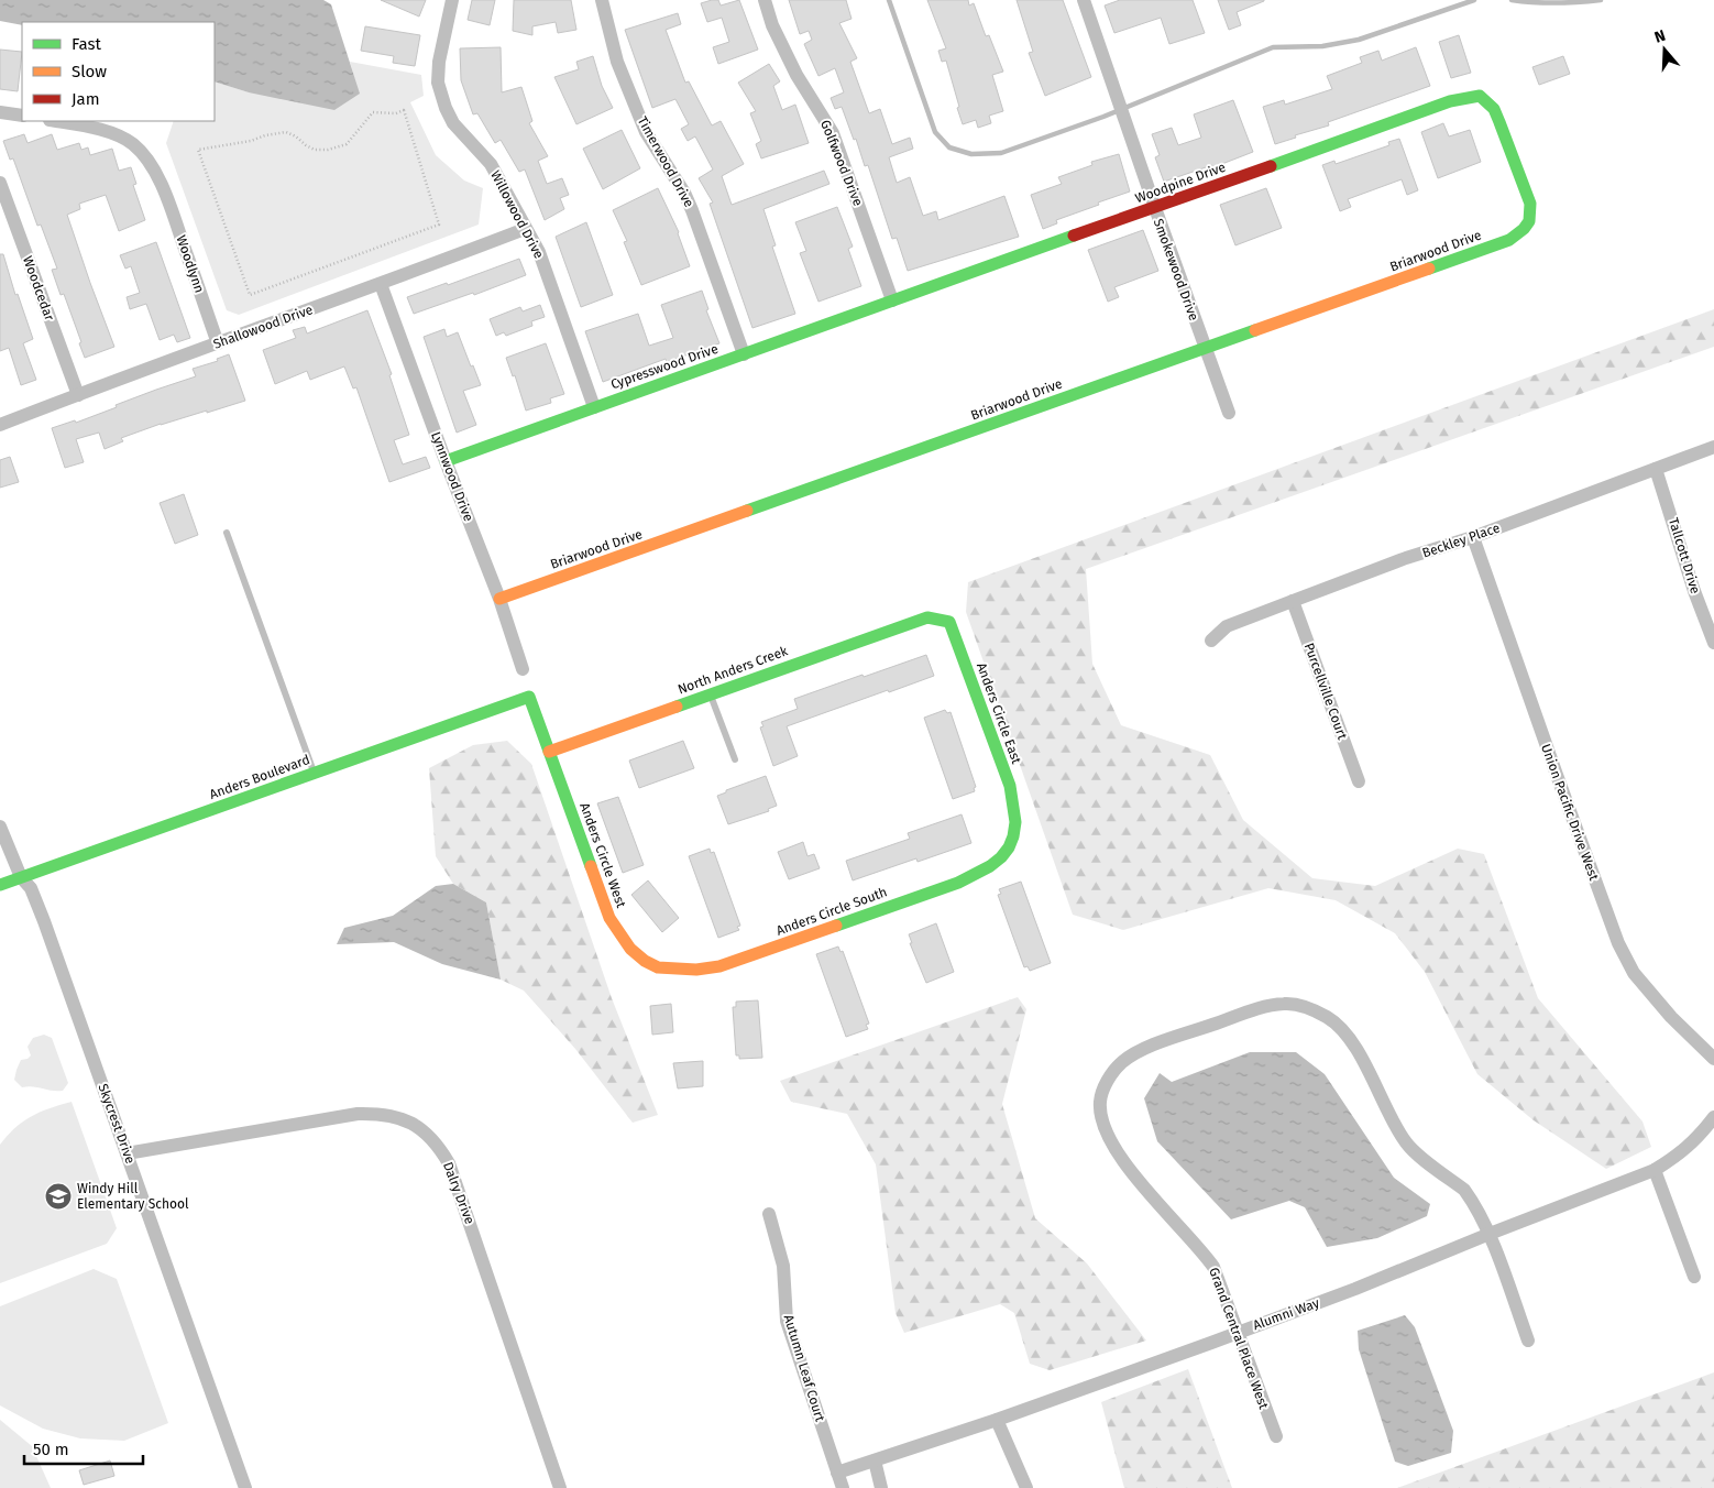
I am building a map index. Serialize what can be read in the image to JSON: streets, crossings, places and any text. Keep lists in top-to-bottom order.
{
  "streets": {
    "street": [
      "Timerwood Drive",
      "Golfwood Drive",
      "Woodpine Drive",
      "Willowood Drive",
      "Briarwood Drive",
      "Woodlynn",
      "Smokewood Drive",
      "Woodcedar",
      "Shallowood Drive",
      "Cypresswood Drive",
      "Lynnwood Drive",
      "Beckley Place",
      "Tallcott Drive",
      "North Anders Creek",
      "Purcellville Court",
      "Anders Circle East",
      "Anders Boulevard",
      "Union Pacific Drive West",
      "Anders Circle West",
      "Anders Circle South",
      "Skycrest Drive",
      "Dalry Drive",
      "Alumni Way",
      "Grand Central Place West",
      "Autumn Leaf Court"
    ]
  },
  "crossings": [
    ["Timerwood Drive", "Cypresswood Drive"],
    ["Golfwood Drive", "Woodpine Drive"],
    ["Golfwood Drive", "Cypresswood Drive"],
    ["Woodpine Drive", "Briarwood Drive"],
    ["Woodpine Drive", "Smokewood Drive"],
    ["Woodpine Drive", "Cypresswood Drive"],
    ["Willowood Drive", "Shallowood Drive"],
    ["Willowood Drive", "Cypresswood Drive"],
    ["Briarwood Drive", "Smokewood Drive"],
    ["Briarwood Drive", "Lynnwood Drive"],
    ["Woodlynn", "Shallowood Drive"],
    ["Woodcedar", "Shallowood Drive"],
    ["Shallowood Drive", "Lynnwood Drive"],
    ["Cypresswood Drive", "Lynnwood Drive"],
    ["Beckley Place", "Tallcott Drive"],
    ["Beckley Place", "Purcellville Court"],
    ["Beckley Place", "Union Pacific Drive West"],
    ["North Anders Creek", "Anders Circle East"],
    ["North Anders Creek", "Anders Circle West"],
    ["Anders Circle East", "Anders Circle South"],
    ["Anders Boulevard", "Anders Circle West"],
    ["Anders Boulevard", "Skycrest Drive"],
    ["Anders Circle West", "Anders Circle South"],
    ["Skycrest Drive", "Dalry Drive"],
    ["Alumni Way", "Grand Central Place West"],
    ["Alumni Way", "Autumn Leaf Court"]
  ],
  "places": {
    "school or university": ["Windy Hill Elementary School"]
  },
  "legend": ["Fast", "Slow", "Jam"],
  "scale_bar": "50 m",
  "north": "top"
}
